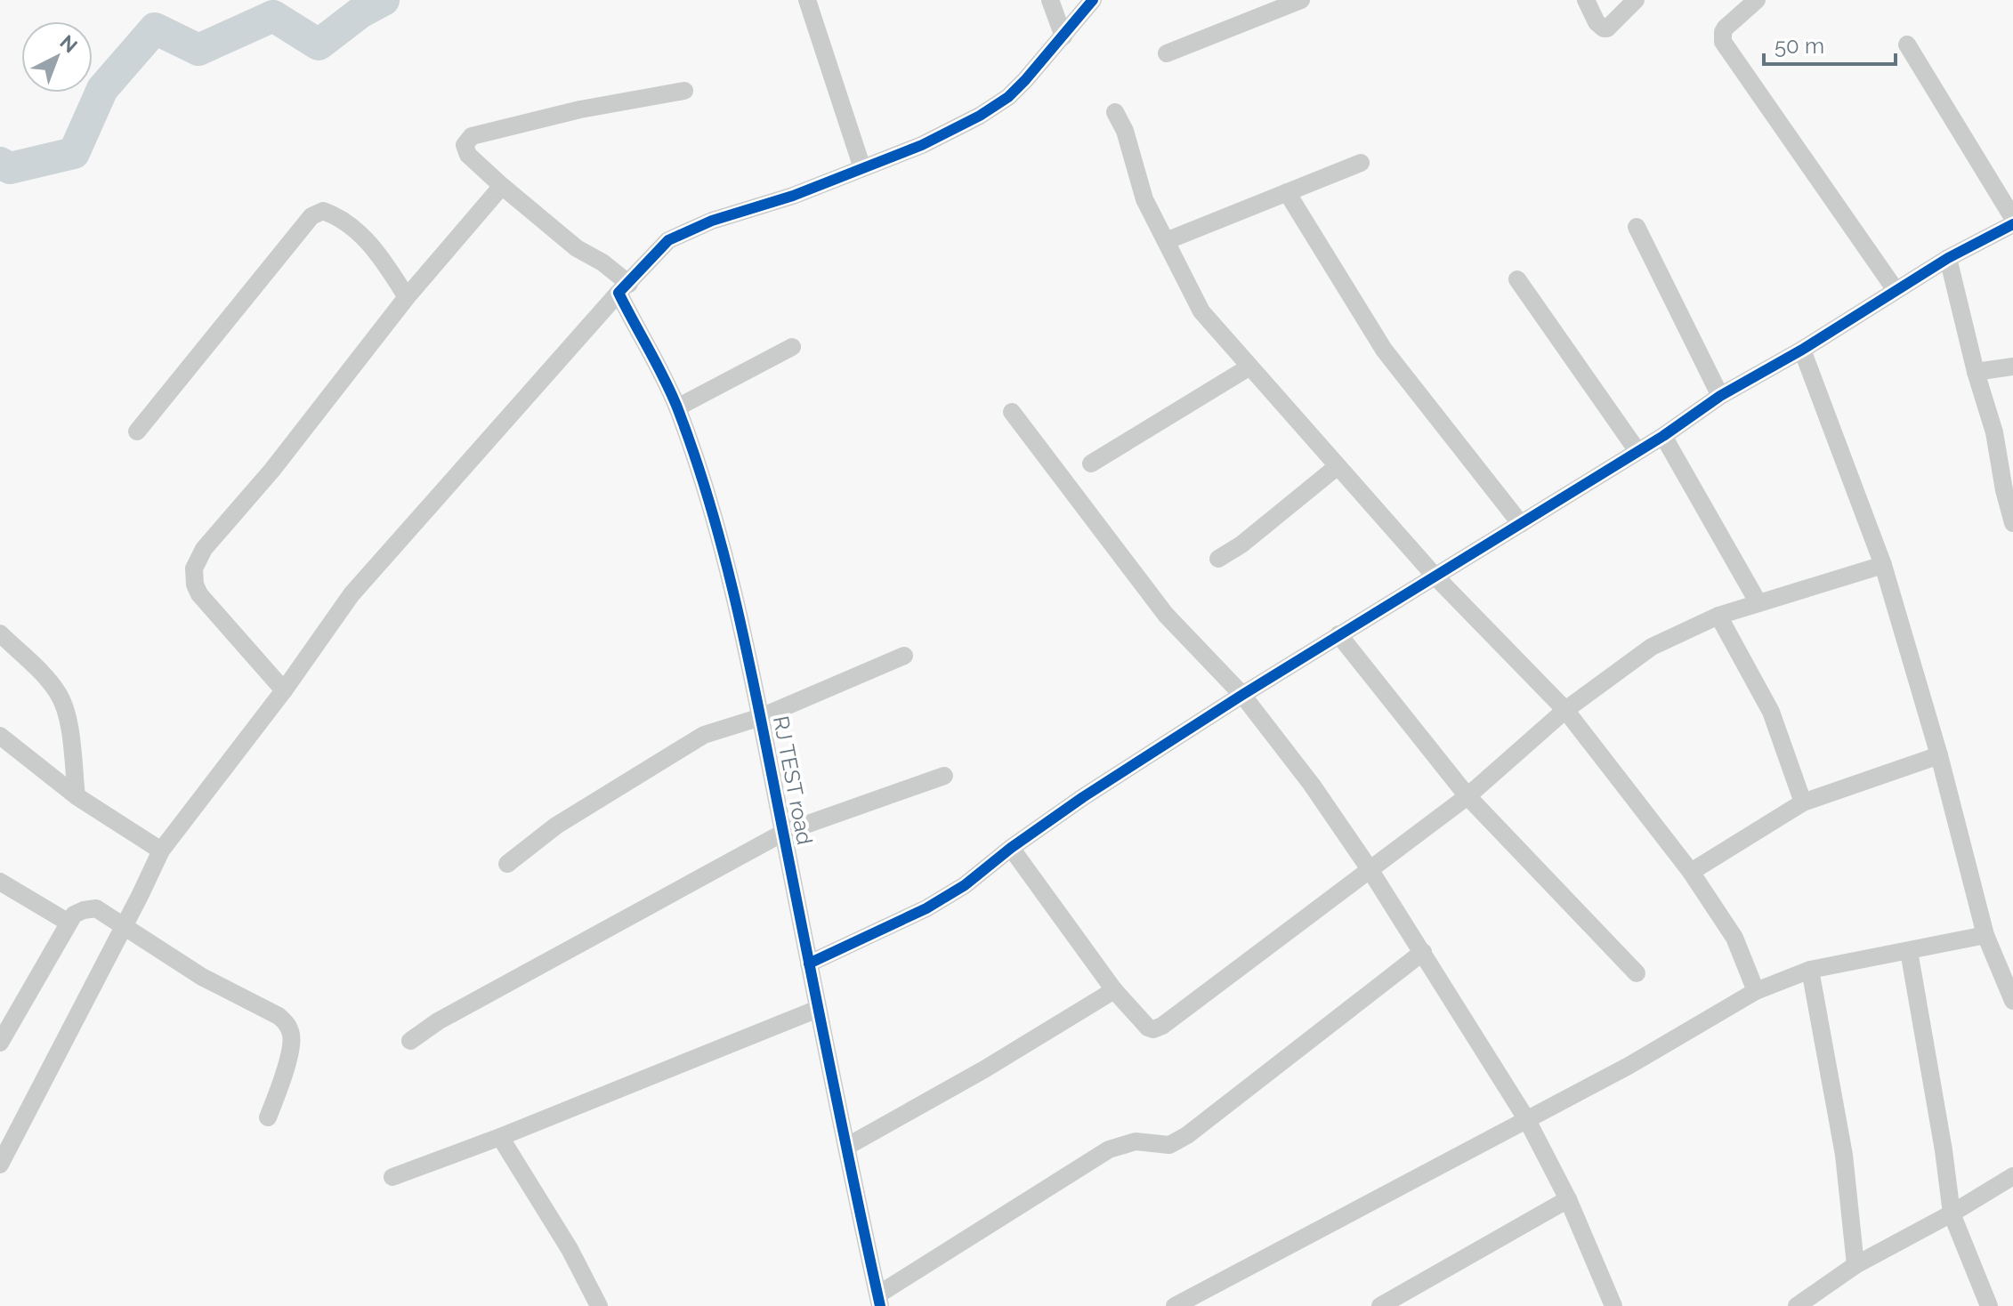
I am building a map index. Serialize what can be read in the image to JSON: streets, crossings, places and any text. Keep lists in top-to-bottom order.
{
  "streets": {
    "street": ["RJ TEST road"]
  },
  "scale_bar": "50 m",
  "north": "top right"
}
